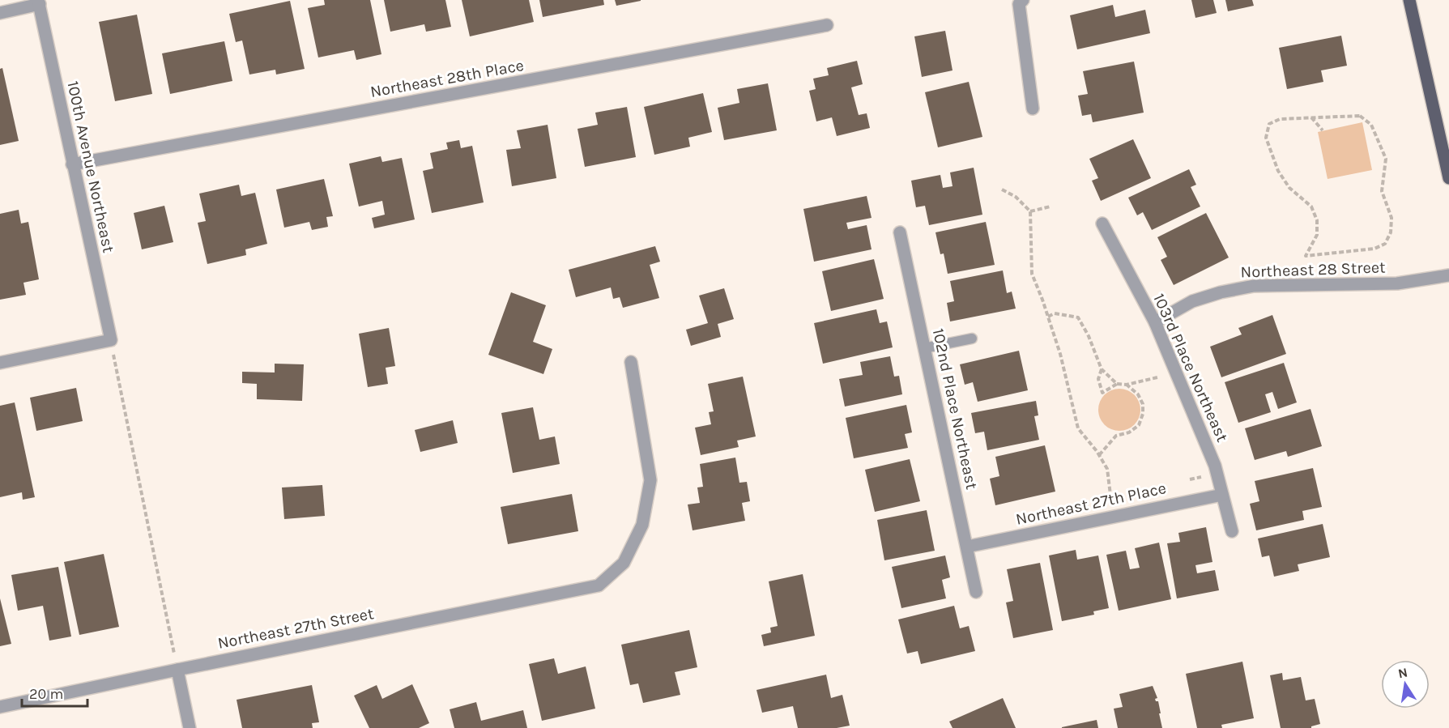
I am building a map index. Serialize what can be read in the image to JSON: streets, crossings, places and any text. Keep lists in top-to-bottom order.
{
  "streets": {
    "street": [
      "Northeast 28th Place",
      "100th Avenue Northeast",
      "Northeast 28 Street",
      "103rd Place Northeast",
      "102nd Place Northeast",
      "Northeast 27th Place",
      "Northeast 27th Street"
    ]
  },
  "crossings": [
    ["Northeast 28th Place", "100th Avenue Northeast"],
    ["Northeast 28 Street", "103rd Place Northeast"],
    ["103rd Place Northeast", "Northeast 27th Place"],
    ["102nd Place Northeast", "Northeast 27th Place"]
  ],
  "scale_bar": "20 m",
  "north": "top"
}
